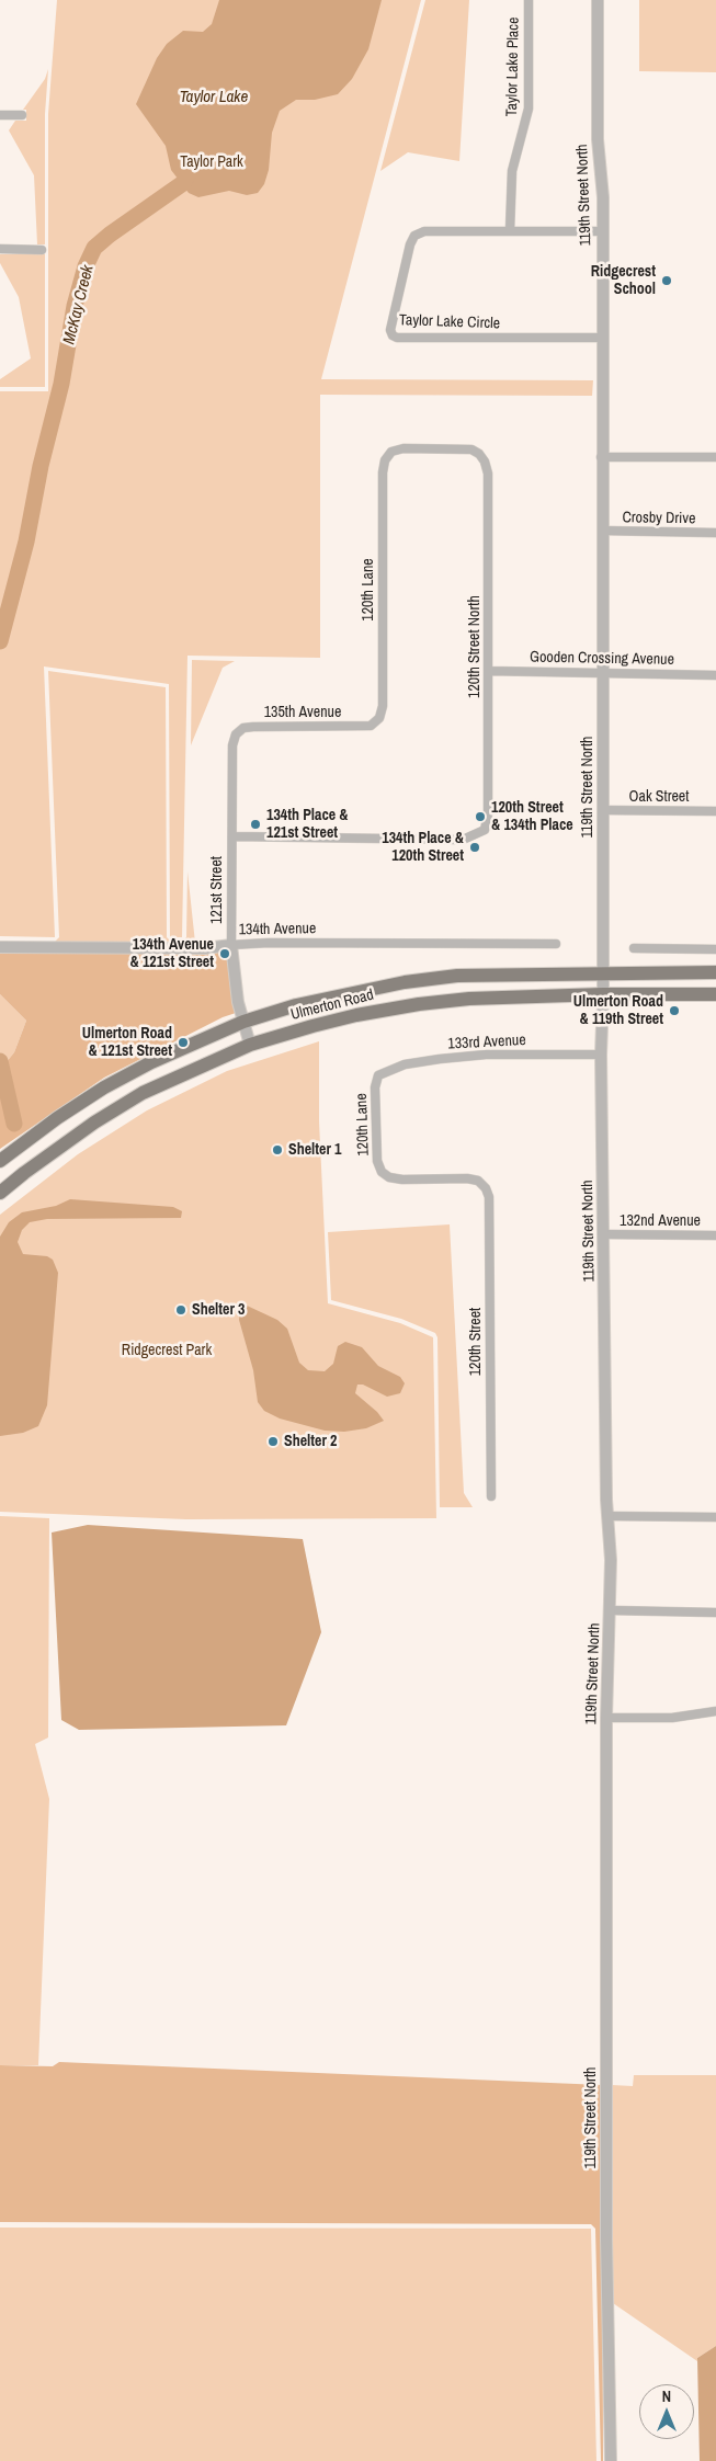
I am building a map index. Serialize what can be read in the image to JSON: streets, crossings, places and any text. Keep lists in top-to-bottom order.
{
  "streets": {
    "main road": ["Ulmerton Road"],
    "street": [
      "Taylor Lake Place",
      "119th Street North",
      "Taylor Lake Circle",
      "Crosby Drive",
      "120th Lane",
      "120th Street North",
      "Gooden Crossing Avenue",
      "135th Avenue",
      "Oak Street",
      "121st Street",
      "134th Avenue",
      "133rd Avenue",
      "132nd Avenue",
      "120th Street"
    ]
  },
  "crossings": [
    ["Taylor Lake Place", "Taylor Lake Circle"],
    ["119th Street North", "Taylor Lake Circle"],
    ["119th Street North", "Crosby Drive"],
    ["119th Street North", "Gooden Crossing Avenue"],
    ["119th Street North", "Oak Street"],
    ["119th Street North", "Ulmerton Road"],
    ["119th Street North", "133rd Avenue"],
    ["119th Street North", "132nd Avenue"],
    ["120th Lane", "120th Street North"],
    ["120th Lane", "135th Avenue"],
    ["120th Lane", "133rd Avenue"],
    ["120th Lane", "120th Street"],
    ["120th Street North", "Gooden Crossing Avenue"],
    ["120th Street North", "121st Street"],
    ["135th Avenue", "121st Street"],
    ["121st Street", "134th Avenue"],
    ["121st Street", "Ulmerton Road"]
  ],
  "water": ["Taylor Lake", "McKay Creek"],
  "parks": ["Taylor Park", "Ridgecrest Park"],
  "places": [
    "Ridgecrest School",
    "120th Street & 134th Place",
    "134th Place & 121st Street",
    "134th Place & 120th Street",
    "134th Avenue & 121st Street",
    "Ulmerton Road & 119th Street",
    "Ulmerton Road & 121st Street",
    "Shelter 1",
    "Shelter 3",
    "Shelter 2"
  ],
  "north": "top"
}
